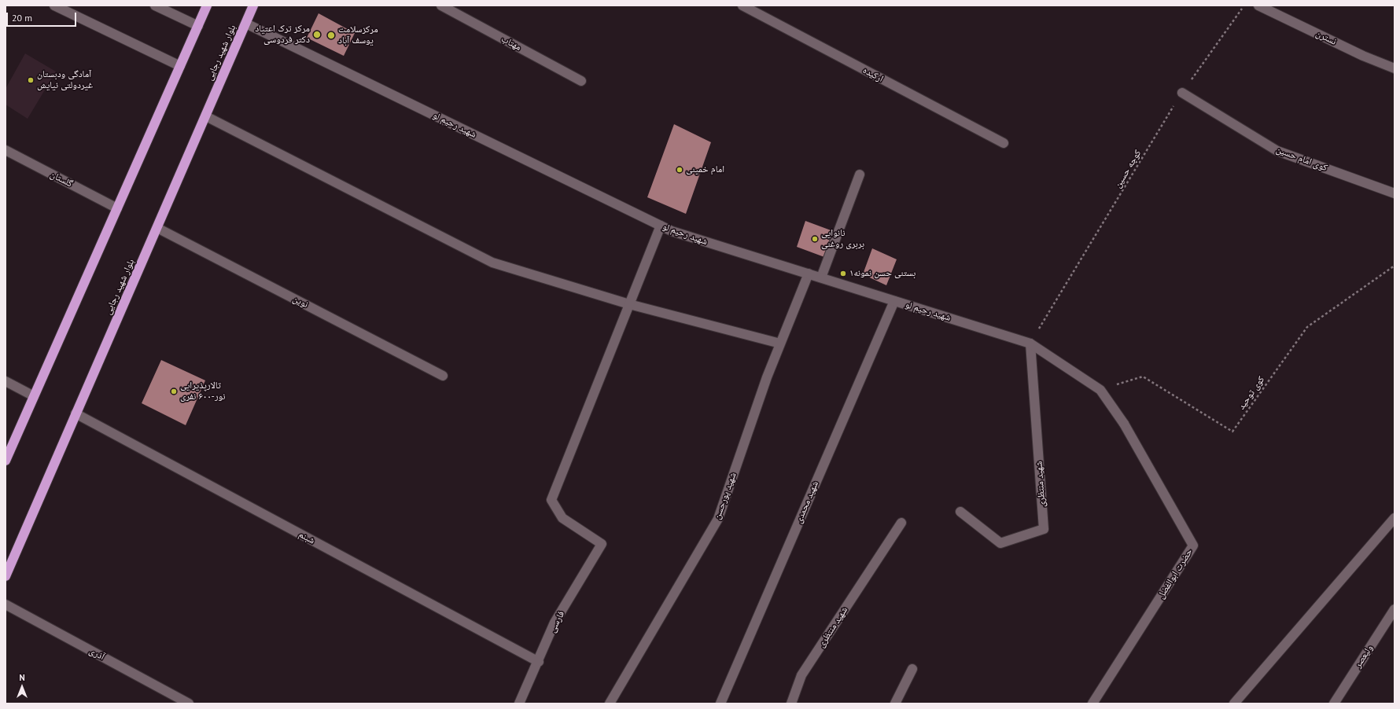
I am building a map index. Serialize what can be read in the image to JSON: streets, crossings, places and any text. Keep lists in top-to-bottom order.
{
  "streets": {
    "highway": ["بلوار شهید رجایی"],
    "street": [
      "نسترن",
      "مهتاب",
      "ارکیده",
      "شهید رحیم لو",
      "کوی امام حسین",
      "گلستان",
      "نوین",
      "شهید منتظری",
      "شهید پورحسن",
      "شهید محمدی",
      "شبنم",
      "حضرت ابوالفضل",
      "فارسی",
      "آذری",
      "ولیعصر"
    ],
    "path": ["کوچه حسین", "کوی توحید"]
  },
  "crossings": [
    ["بلوار شهید رجایی", "شهید رحیم لو"],
    ["بلوار شهید رجایی", "نوین"],
    ["بلوار شهید رجایی", "شبنم"],
    ["شهید رحیم لو", "کوچه حسین"],
    ["شهید رحیم لو", "کوی توحید"],
    ["شهید رحیم لو", "شهید منتظری"],
    ["شهید رحیم لو", "شهید پورحسن"],
    ["شهید رحیم لو", "شهید محمدی"],
    ["شهید رحیم لو", "حضرت ابوالفضل"],
    ["کوی امام حسین", "کوچه حسین"],
    ["کوچه حسین", "شهید منتظری"],
    ["شبنم", "فارسی"]
  ],
  "places": [
    "مرکز ترک اعتیاد دکتر فردوسی",
    "مرکزسلامت یوسف آباد",
    "آمادگی ودبستان غیردولتی نیایش",
    "امام خمینی",
    "نانوایی بربری روغنی",
    "بستنی حسن نمونه۱",
    "تالارپذیرایی نور-۶۰۰ نفری"
  ],
  "scale_bar": "20 m",
  "north": "top"
}
